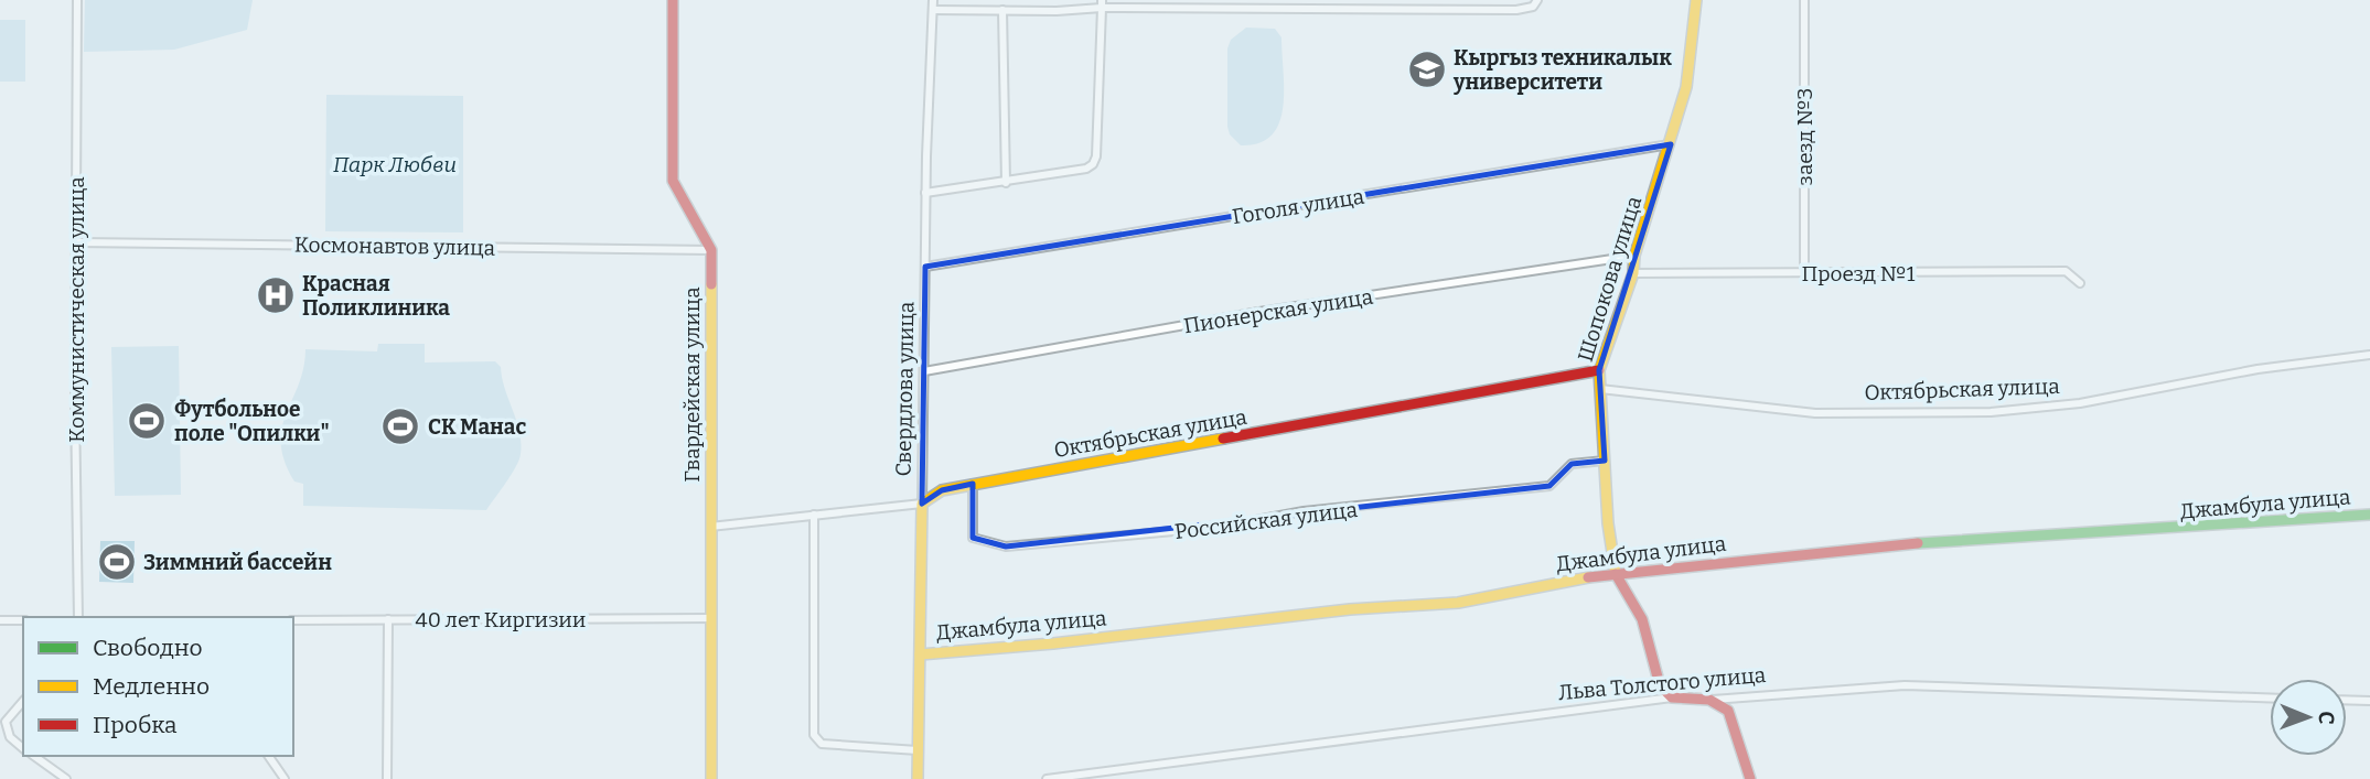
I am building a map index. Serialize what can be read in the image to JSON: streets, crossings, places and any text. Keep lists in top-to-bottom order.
{
  "streets": {
    "street": [
      "заезд №3",
      "Гоголя улица",
      "Космонавтов улица",
      "Проезд №1",
      "Шопокова улица",
      "Коммунистическая улица",
      "Пионерская улица",
      "Гвардейская улица",
      "Свердлова улица",
      "Октябрьская улица",
      "Джамбула улица",
      "Российская улица",
      "40 лет Киргизии",
      "Льва Толстого улица"
    ]
  },
  "crossings": [
    ["заезд №3", "Проезд №1"],
    ["Гоголя улица", "Шопокова улица"],
    ["Гоголя улица", "Свердлова улица"],
    ["Космонавтов улица", "Коммунистическая улица"],
    ["Космонавтов улица", "Гвардейская улица"],
    ["Проезд №1", "Шопокова улица"],
    ["Шопокова улица", "Пионерская улица"],
    ["Шопокова улица", "Октябрьская улица"],
    ["Шопокова улица", "Джамбула улица"],
    ["Шопокова улица", "Российская улица"],
    ["Шопокова улица", "Льва Толстого улица"],
    ["Пионерская улица", "Свердлова улица"],
    ["Гвардейская улица", "Октябрьская улица"],
    ["Гвардейская улица", "40 лет Киргизии"],
    ["Свердлова улица", "Октябрьская улица"],
    ["Свердлова улица", "Джамбула улица"],
    ["Октябрьская улица", "Российская улица"]
  ],
  "parks": ["Парк Любви"],
  "places": {
    "school or university": ["Кыргыз техникалык университети"],
    "hospital": ["Красная Поликлиника"],
    "sports": ["Футбольное поле \"Опилки\"", "СК Манас", "Зиммний бассейн"]
  },
  "legend": ["Свободно", "Медленно", "Пробка"],
  "north": "right"
}
